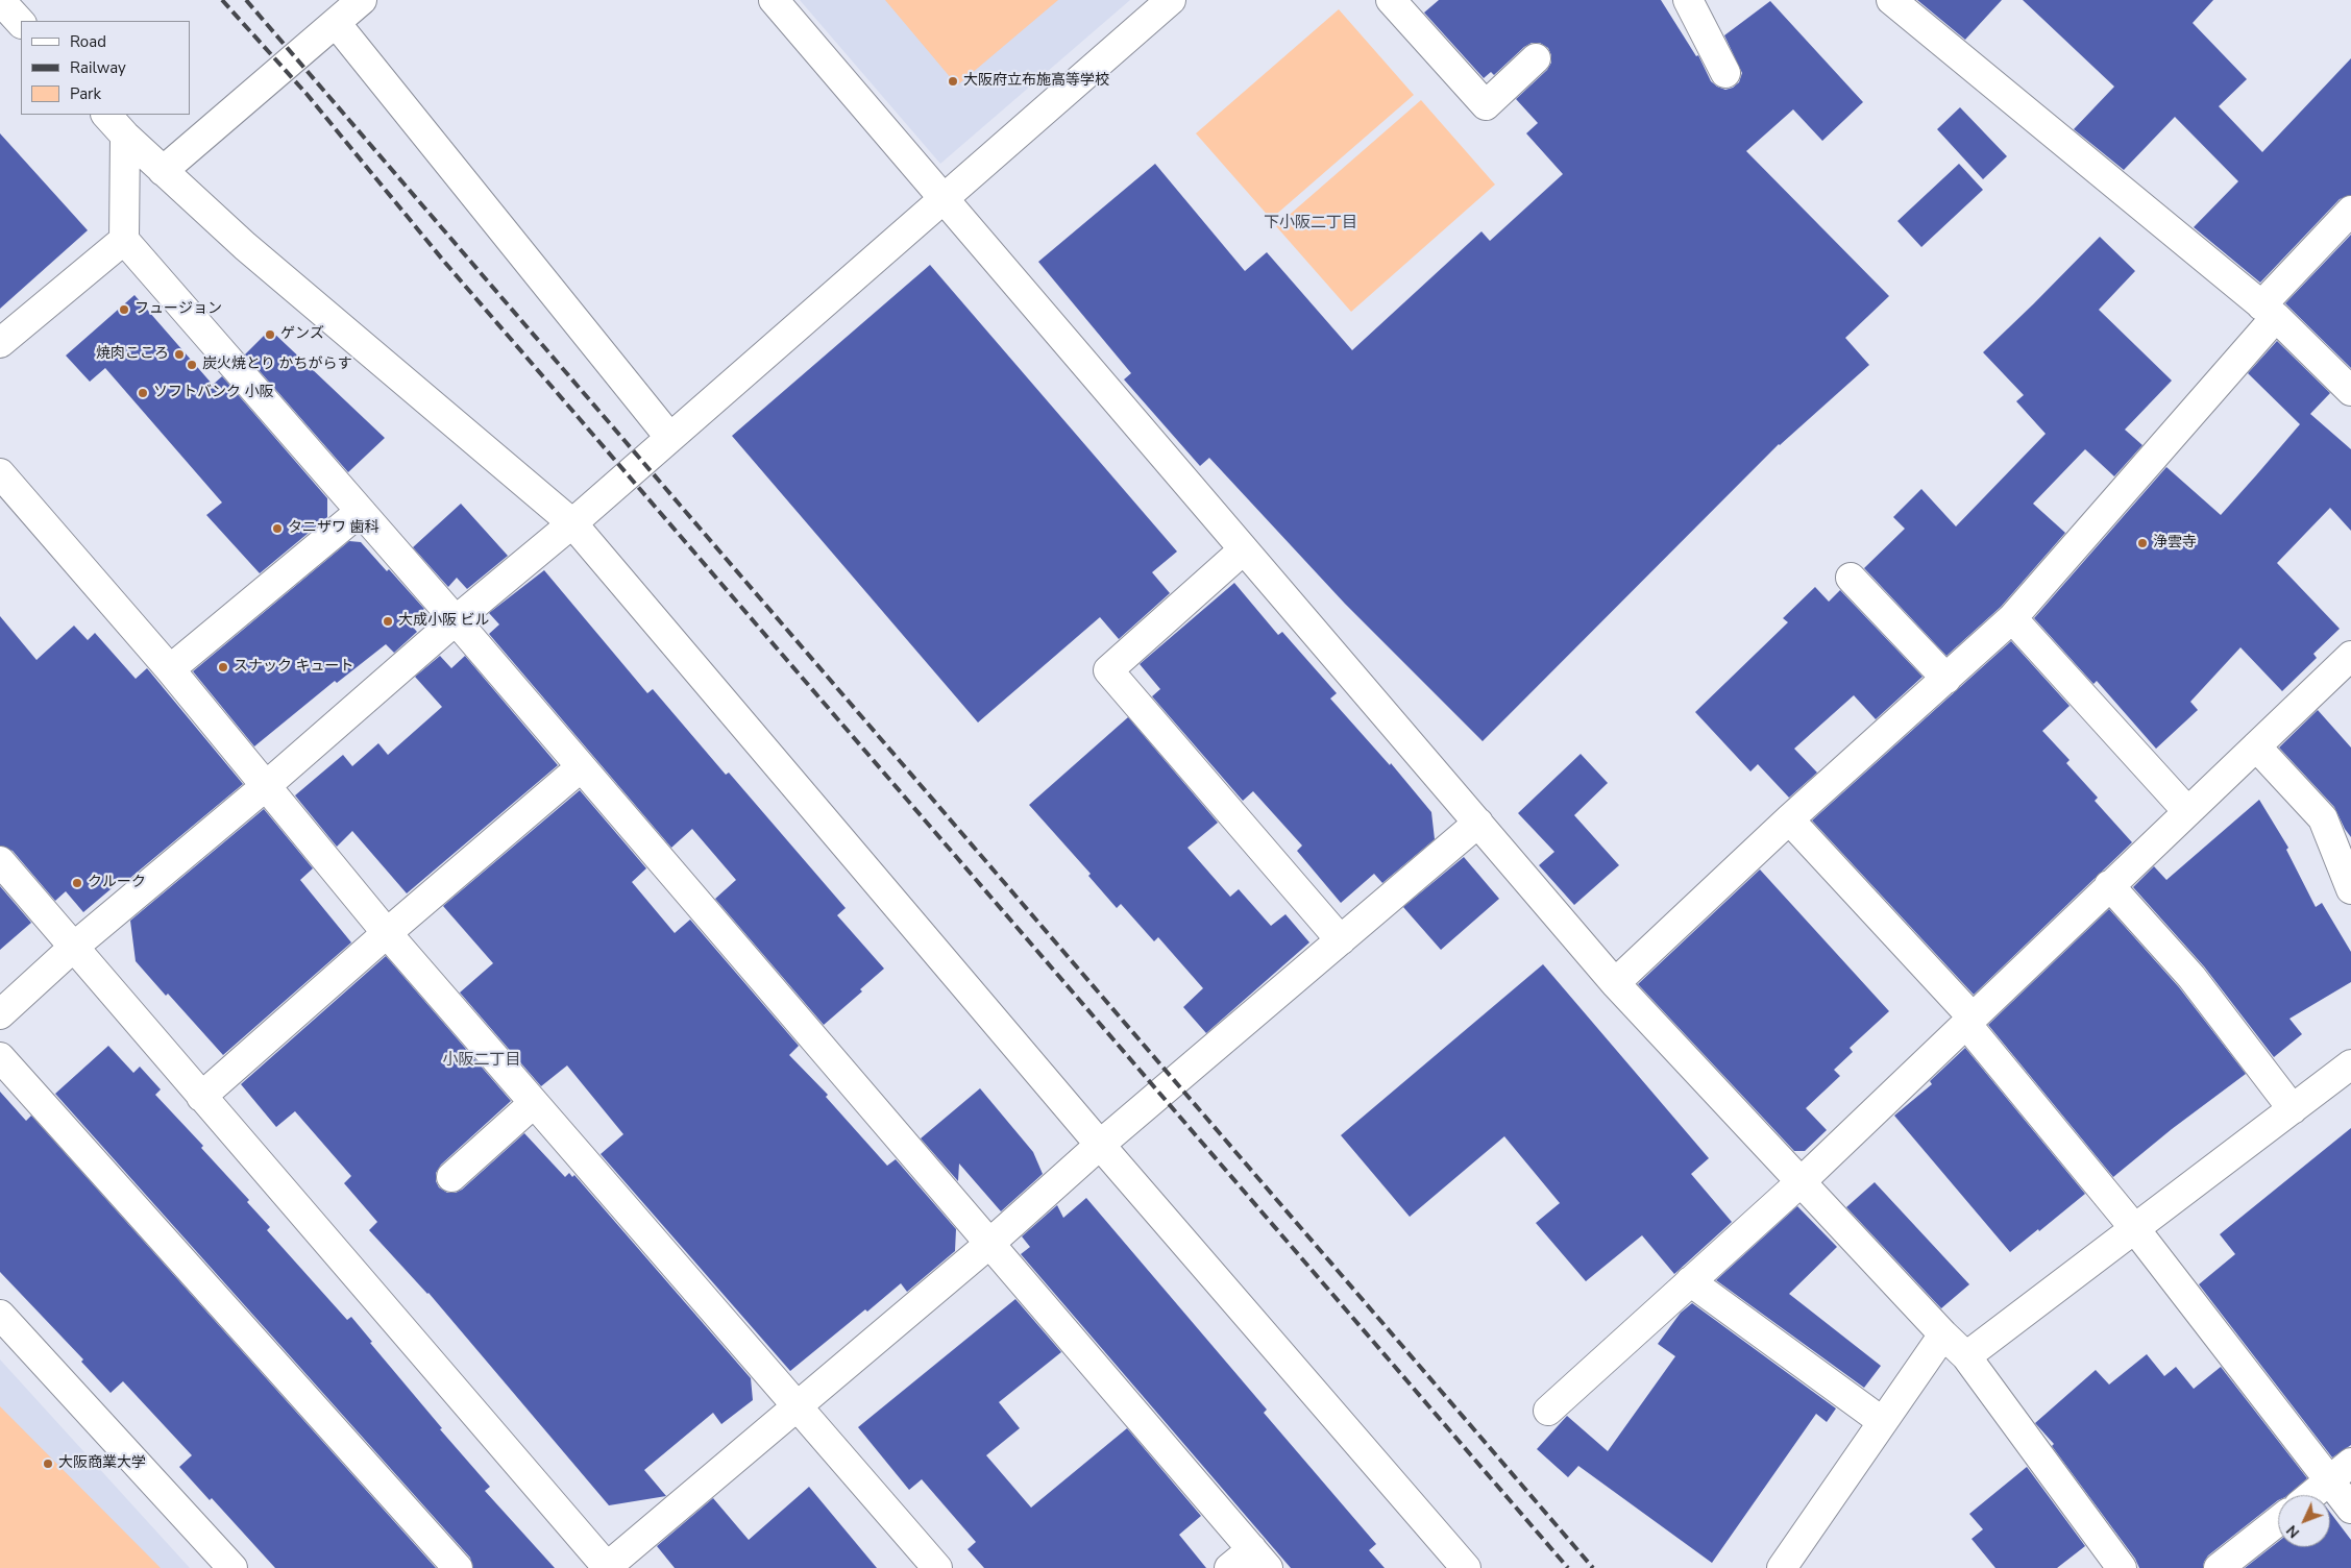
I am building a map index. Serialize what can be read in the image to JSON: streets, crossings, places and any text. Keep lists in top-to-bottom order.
{
  "districts": ["下小阪二丁目", "小阪二丁目"],
  "places": [
    "大阪府立布施高等学校",
    "フュージョン",
    "ゲンズ",
    "焼肉こころ",
    "炭火焼とり かちがらす",
    "ソフトバンク 小阪",
    "タニザワ 歯科",
    "浄雲寺",
    "大成小阪 ビル",
    "スナック キュート",
    "クルーク",
    "大阪商業大学"
  ],
  "legend": ["Road", "Railway", "Park"],
  "north": "bottom left"
}
